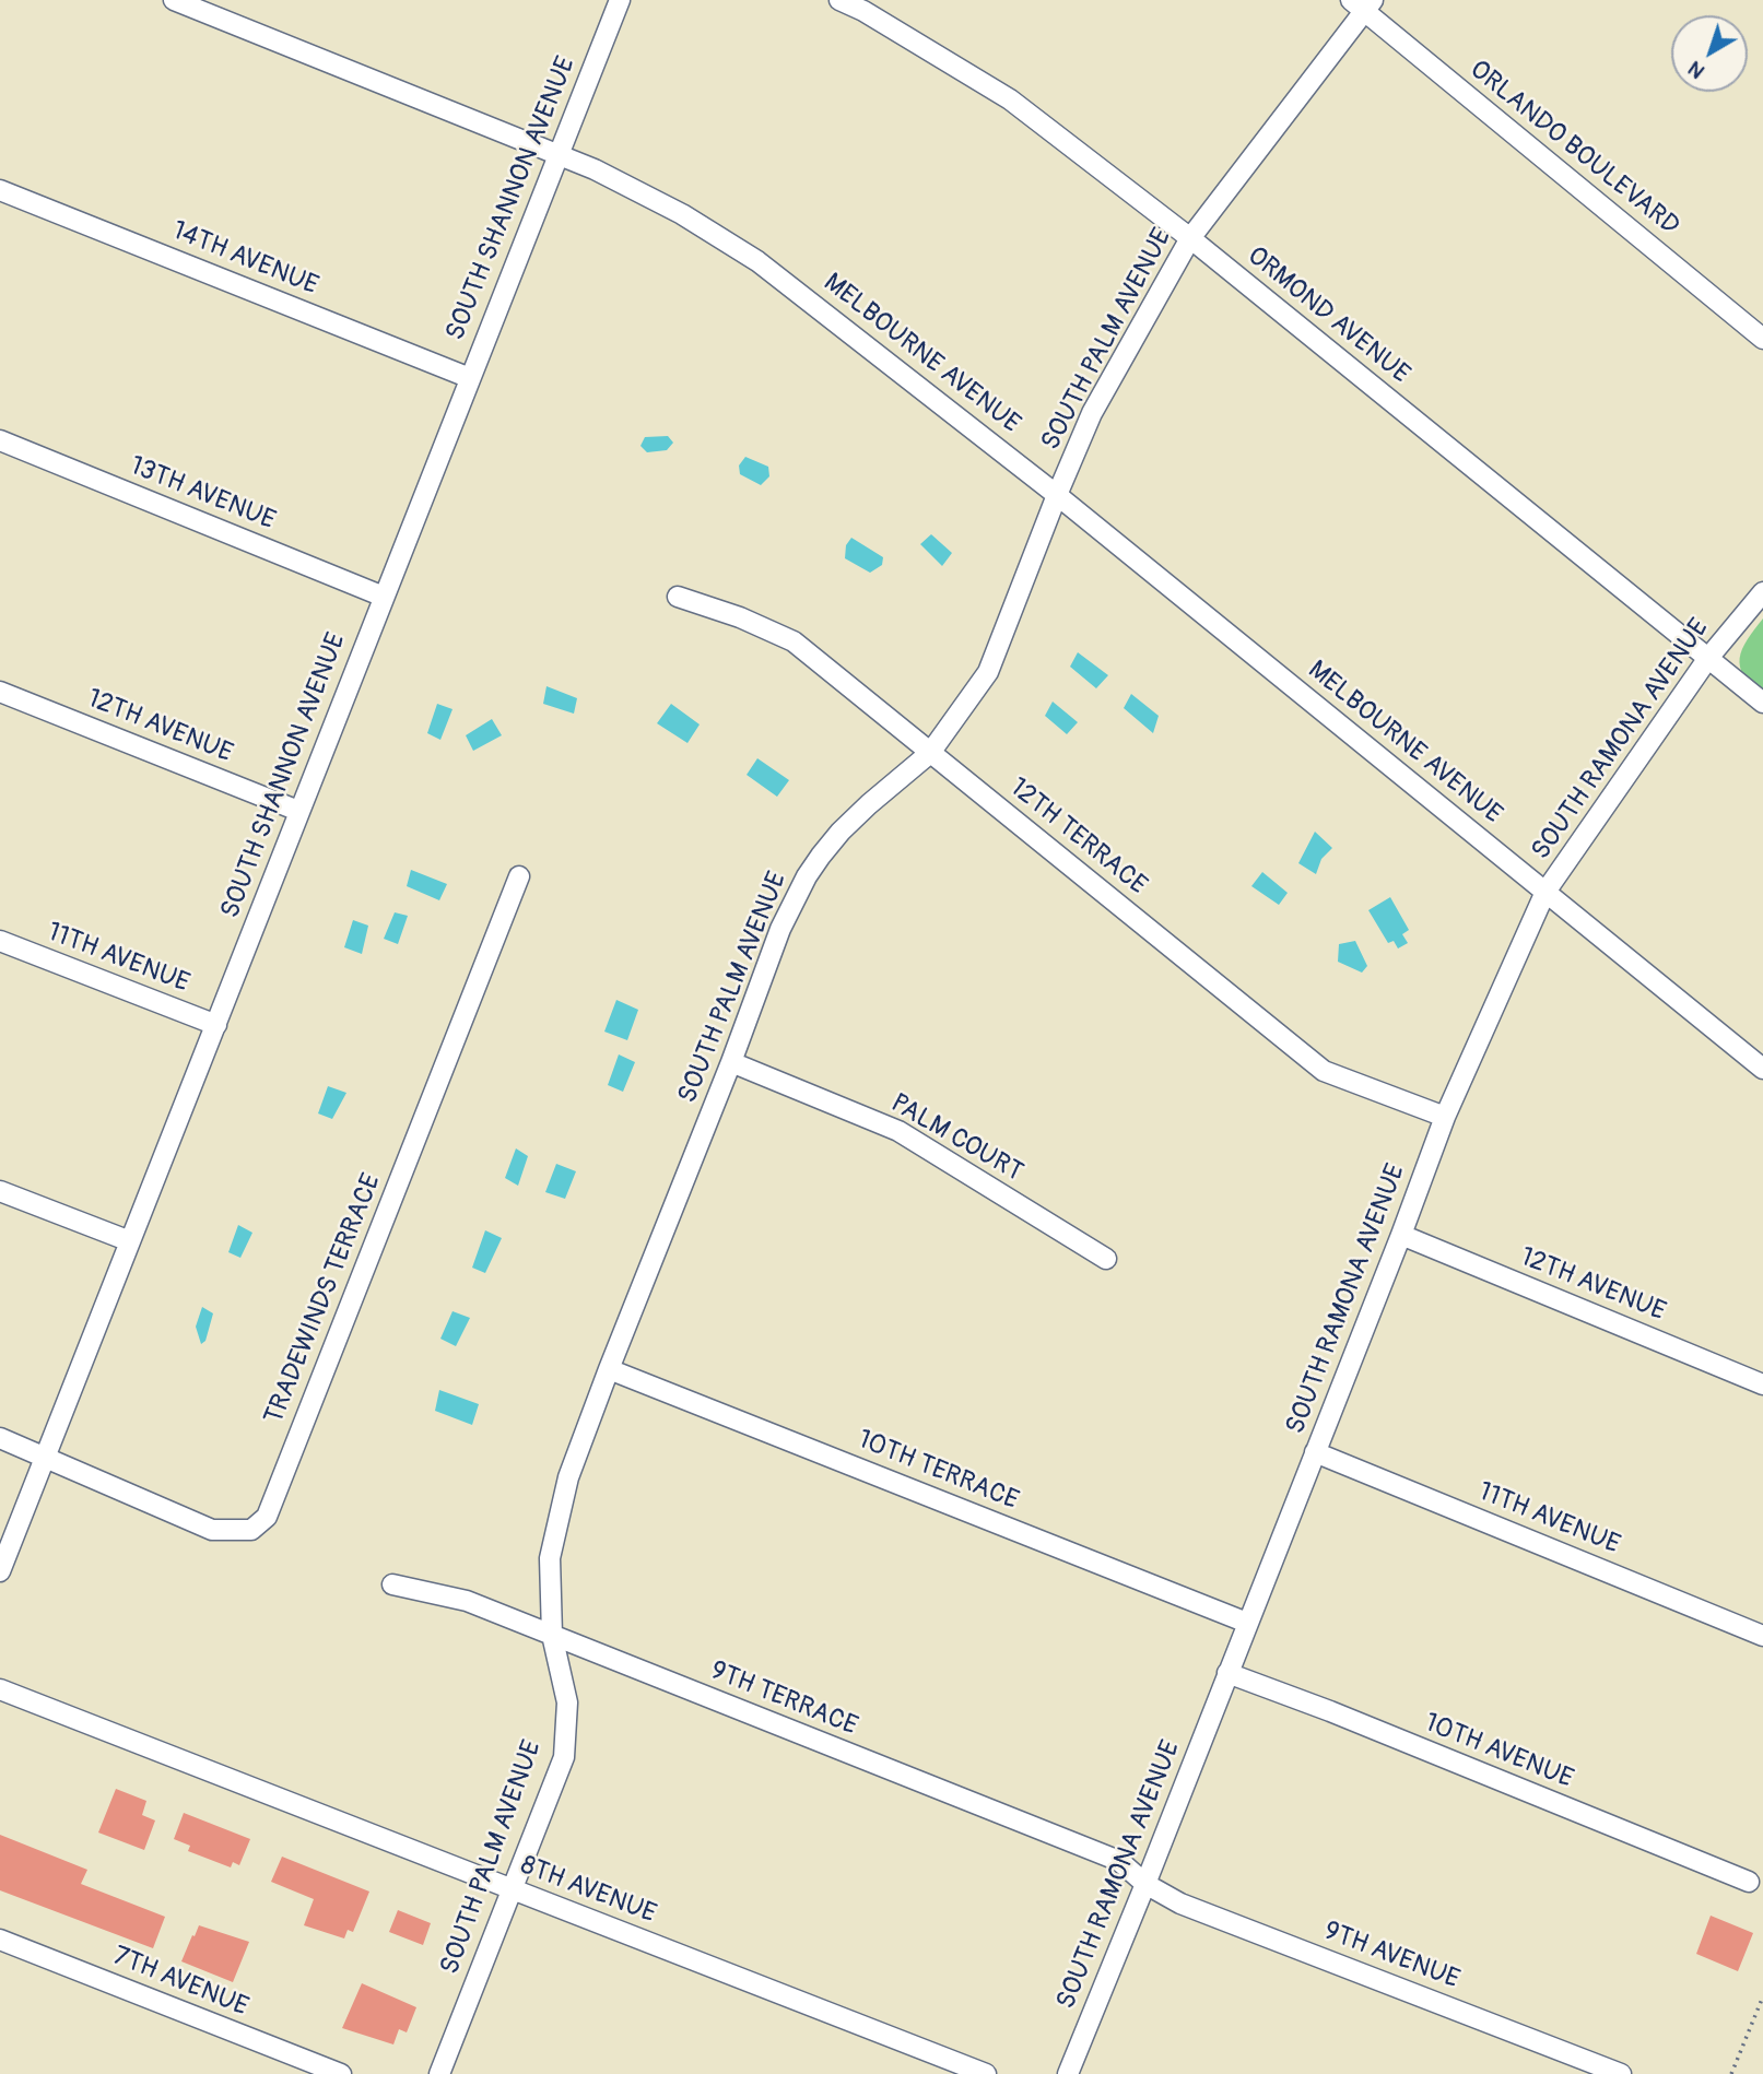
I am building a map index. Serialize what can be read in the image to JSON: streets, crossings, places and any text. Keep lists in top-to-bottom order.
{
  "streets": {
    "street": [
      "ORLANDO BOULEVARD",
      "SOUTH SHANNON AVENUE",
      "14TH AVENUE",
      "ORMOND AVENUE",
      "SOUTH PALM AVENUE",
      "MELBOURNE AVENUE",
      "13TH AVENUE",
      "12TH AVENUE",
      "SOUTH RAMONA AVENUE",
      "12TH TERRACE",
      "11TH AVENUE",
      "PALM COURT",
      "TRADEWINDS TERRACE",
      "10TH TERRACE",
      "9TH TERRACE",
      "10TH AVENUE",
      "8TH AVENUE",
      "9TH AVENUE",
      "7TH AVENUE"
    ]
  },
  "crossings": [
    ["ORLANDO BOULEVARD", "SOUTH PALM AVENUE"],
    ["SOUTH SHANNON AVENUE", "14TH AVENUE"],
    ["SOUTH SHANNON AVENUE", "MELBOURNE AVENUE"],
    ["SOUTH SHANNON AVENUE", "13TH AVENUE"],
    ["SOUTH SHANNON AVENUE", "12TH AVENUE"],
    ["SOUTH SHANNON AVENUE", "11TH AVENUE"],
    ["SOUTH SHANNON AVENUE", "TRADEWINDS TERRACE"],
    ["ORMOND AVENUE", "SOUTH PALM AVENUE"],
    ["ORMOND AVENUE", "SOUTH RAMONA AVENUE"],
    ["SOUTH PALM AVENUE", "MELBOURNE AVENUE"],
    ["SOUTH PALM AVENUE", "12TH TERRACE"],
    ["SOUTH PALM AVENUE", "PALM COURT"],
    ["SOUTH PALM AVENUE", "10TH TERRACE"],
    ["SOUTH PALM AVENUE", "9TH TERRACE"],
    ["SOUTH PALM AVENUE", "8TH AVENUE"],
    ["MELBOURNE AVENUE", "SOUTH RAMONA AVENUE"],
    ["12TH AVENUE", "SOUTH RAMONA AVENUE"],
    ["SOUTH RAMONA AVENUE", "12TH TERRACE"],
    ["SOUTH RAMONA AVENUE", "11TH AVENUE"],
    ["SOUTH RAMONA AVENUE", "10TH TERRACE"],
    ["SOUTH RAMONA AVENUE", "9TH TERRACE"],
    ["SOUTH RAMONA AVENUE", "10TH AVENUE"],
    ["SOUTH RAMONA AVENUE", "9TH AVENUE"],
    ["9TH TERRACE", "9TH AVENUE"]
  ],
  "north": "bottom left"
}
